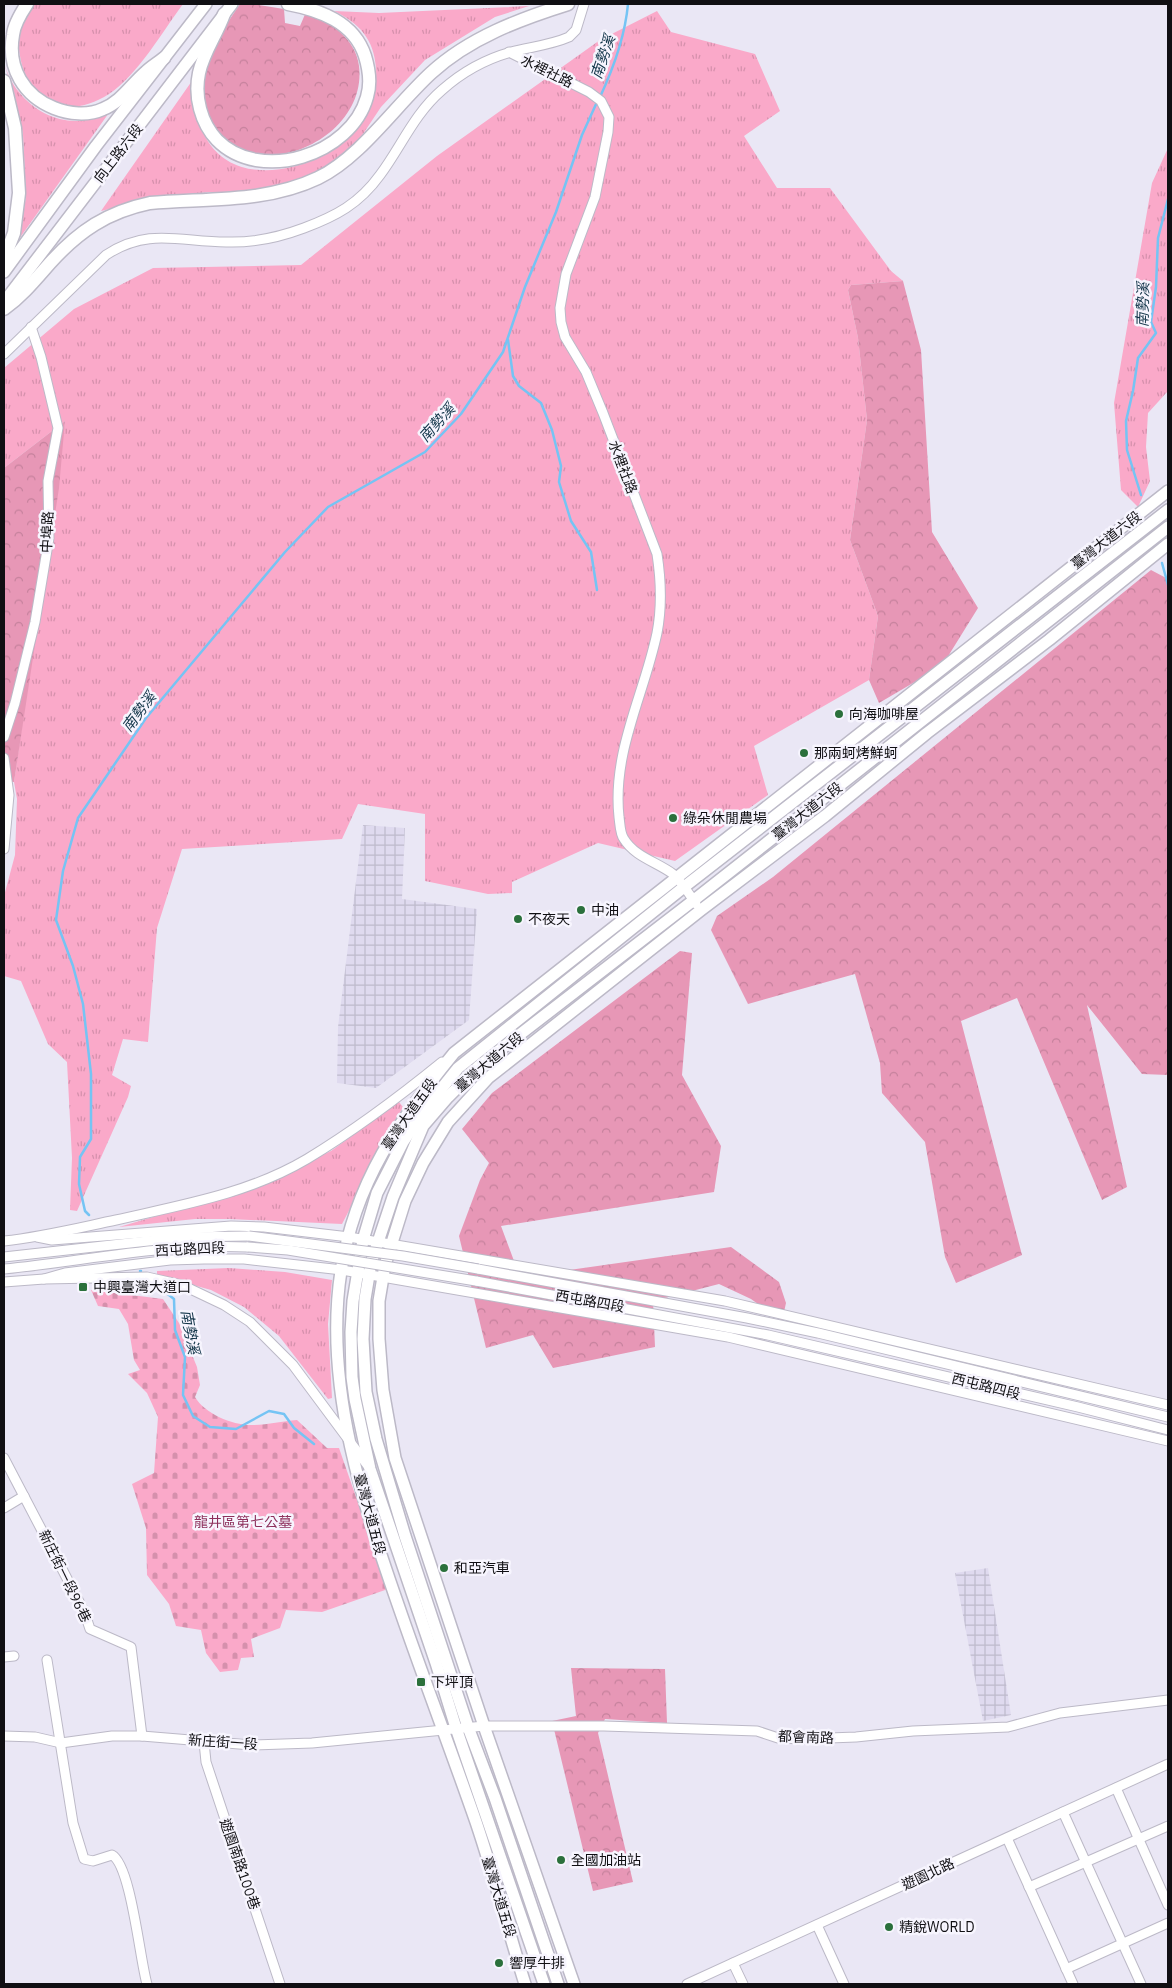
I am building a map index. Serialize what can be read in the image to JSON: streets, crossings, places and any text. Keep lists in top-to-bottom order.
{
  "streets": {
    "main road": ["向上路六段", "臺灣大道六段", "臺灣大道五段"],
    "street": [
      "水裡社路",
      "中埠路",
      "西屯路四段",
      "新庄街一段96巷",
      "都會南路",
      "新庄街一段",
      "遊園南路100巷",
      "遊園北路"
    ]
  },
  "crossings": [
    ["水裡社路", "臺灣大道六段"],
    ["臺灣大道六段", "臺灣大道五段"],
    ["臺灣大道六段", "西屯路四段"],
    ["臺灣大道五段", "西屯路四段"],
    ["臺灣大道五段", "都會南路"],
    ["臺灣大道五段", "新庄街一段"],
    ["新庄街一段96巷", "新庄街一段"],
    ["都會南路", "新庄街一段"],
    ["新庄街一段", "遊園南路100巷"]
  ],
  "water": ["南勢溪"],
  "parks": ["龍井區第七公墓"],
  "places": {
    "other": [
      "向海咖啡屋",
      "那兩蚵烤鮮蚵",
      "綠朵休閒農場",
      "中油",
      "不夜天",
      "和亞汽車",
      "全國加油站",
      "精銳WORLD",
      "響厚牛排"
    ],
    "transit": ["中興臺灣大道口", "下坪頂"]
  }
}
